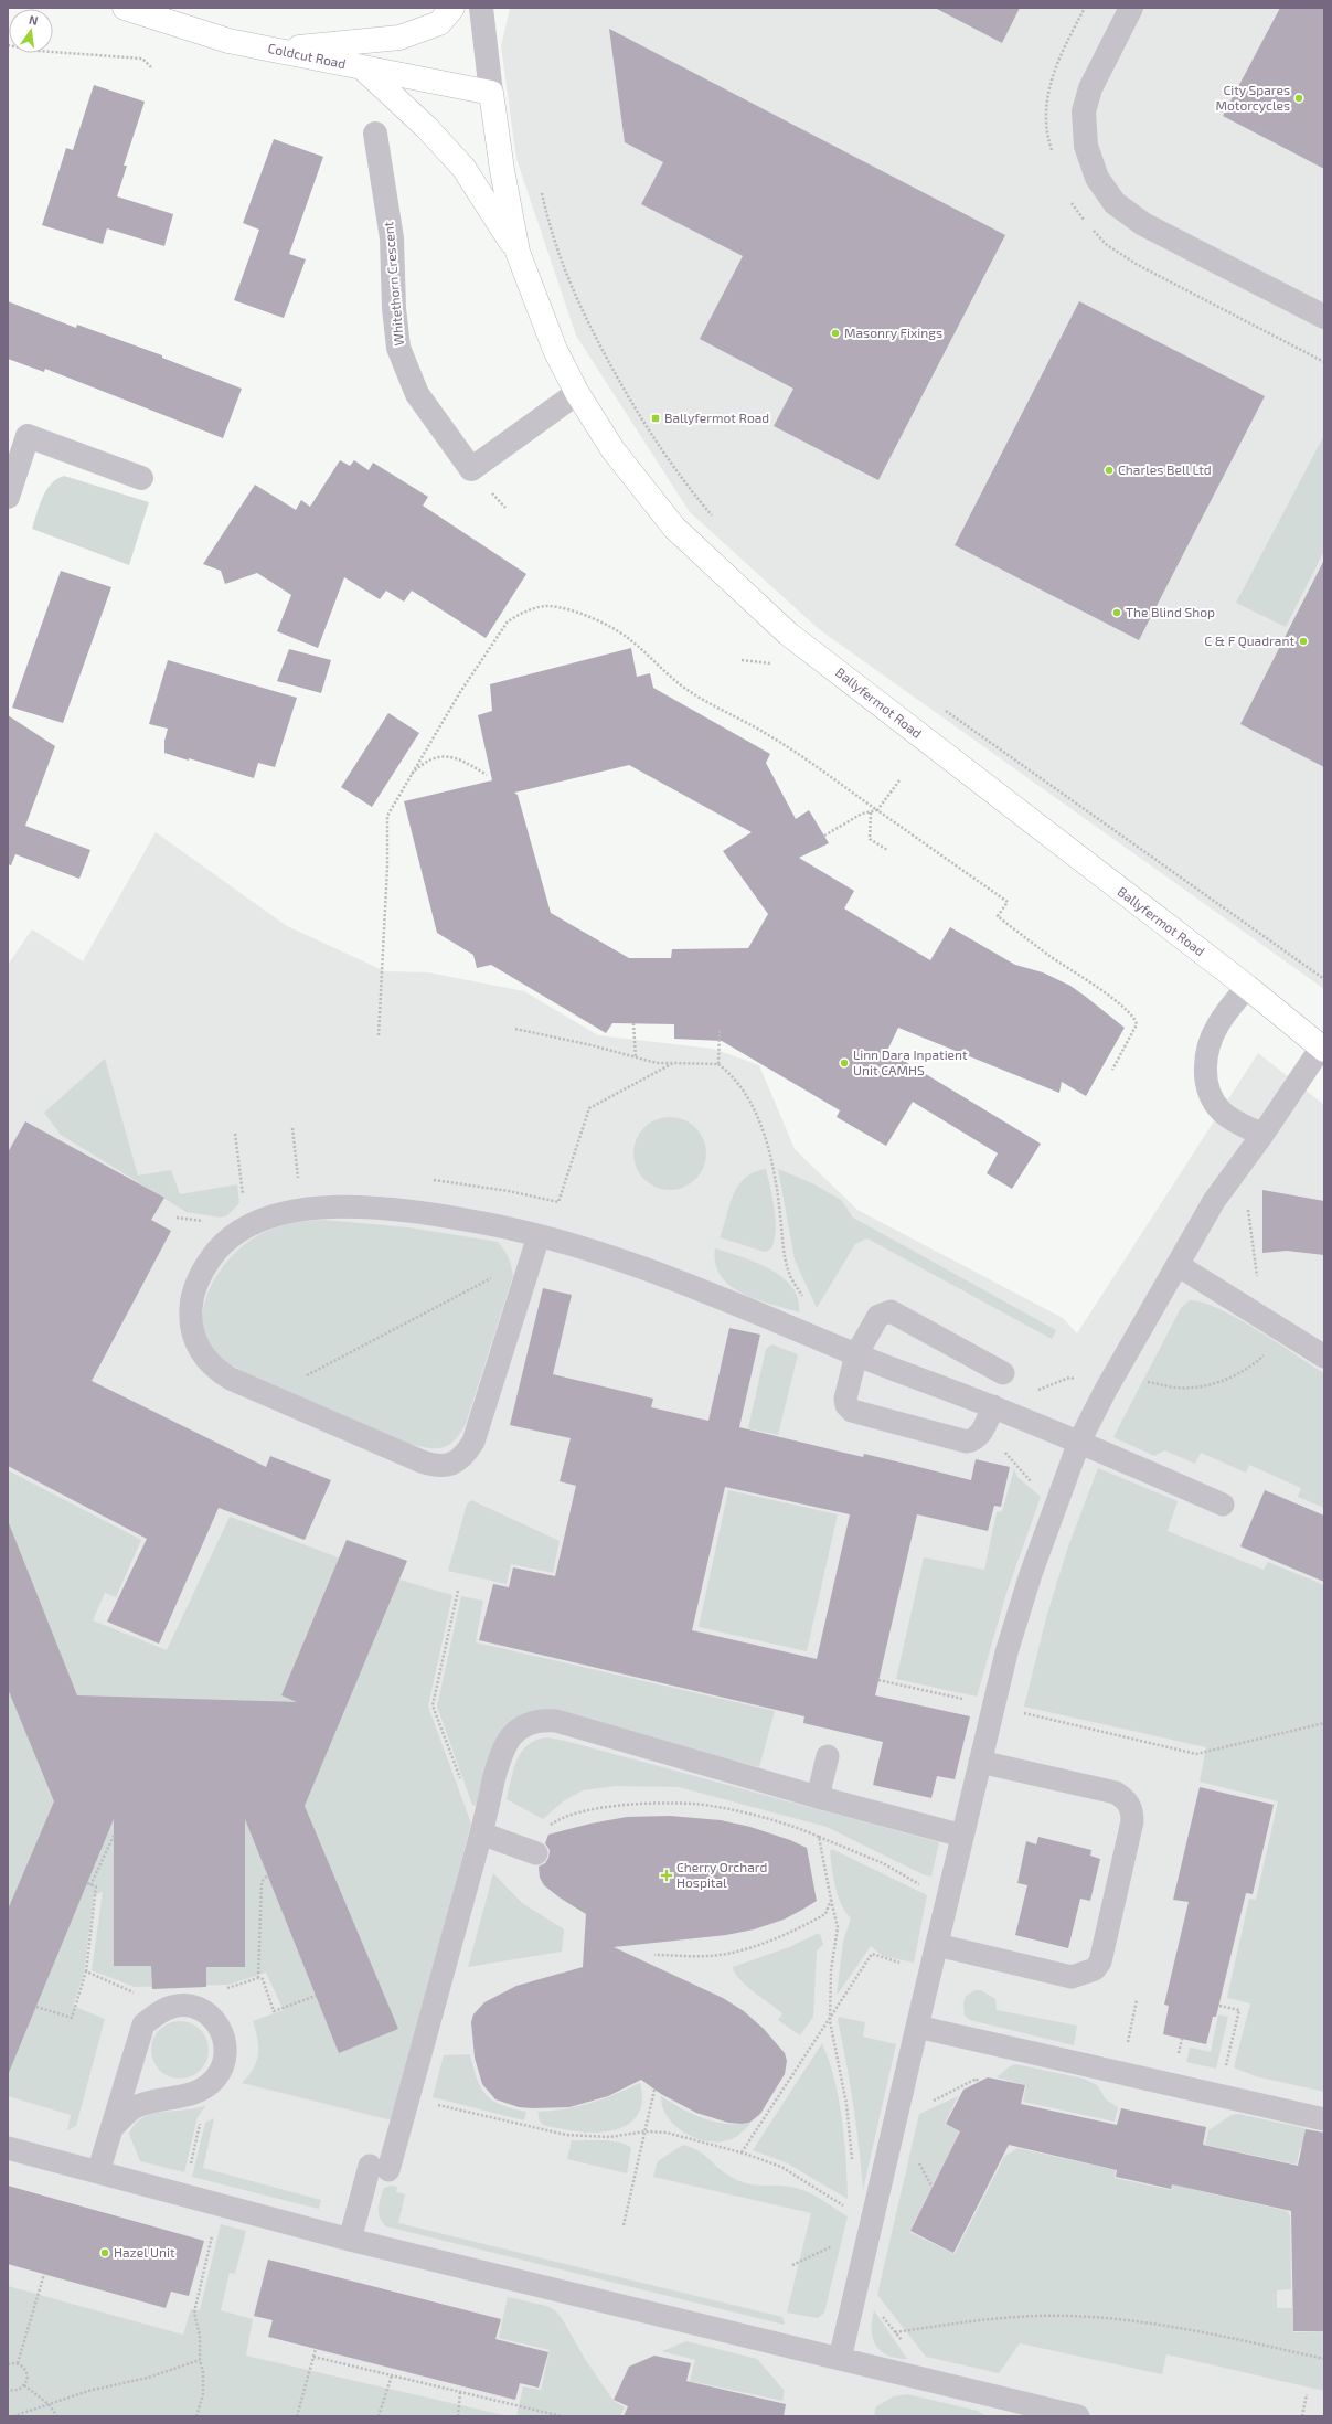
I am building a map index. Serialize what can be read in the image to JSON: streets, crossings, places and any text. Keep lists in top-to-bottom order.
{
  "streets": {
    "main road": ["Coldcut Road", "Ballyfermot Road"],
    "street": ["Whitethorn Crescent"]
  },
  "crossings": [
    ["Coldcut Road", "Ballyfermot Road"],
    ["Whitethorn Crescent", "Ballyfermot Road"]
  ],
  "places": {
    "other": [
      "City Spares Motorcycles",
      "Masonry Fixings",
      "Charles Bell Ltd",
      "The Blind Shop",
      "C & F Quadrant",
      "Linn Dara Inpatient Unit CAMHS",
      "Hazel Unit"
    ],
    "transit": ["Ballyfermot Road"],
    "health": ["Cherry Orchard Hospital"]
  },
  "north": "top"
}
